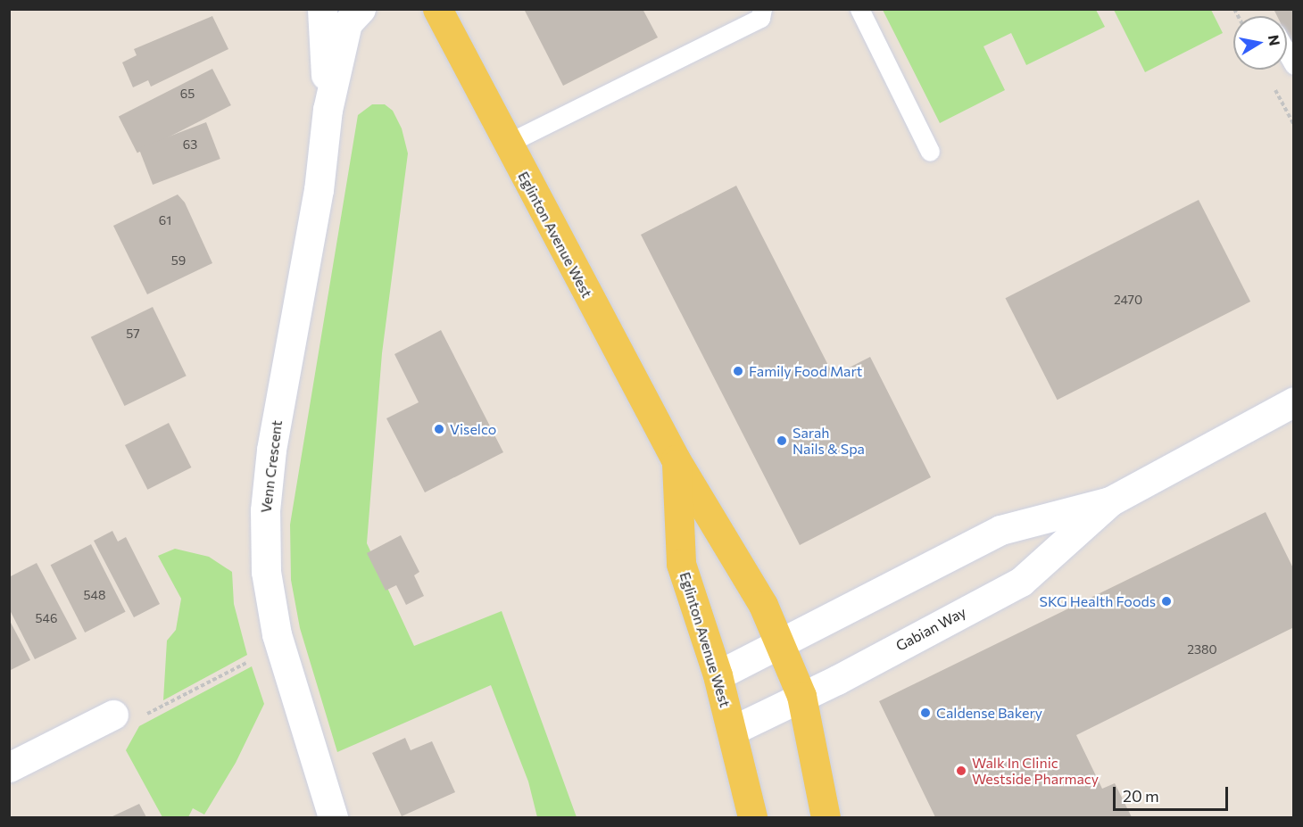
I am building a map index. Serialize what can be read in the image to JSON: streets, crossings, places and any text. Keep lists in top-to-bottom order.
{
  "streets": {
    "main road": ["Eglinton Avenue West"],
    "street": ["Venn Crescent", "Gabian Way"]
  },
  "crossings": [
    ["Eglinton Avenue West", "Gabian Way"]
  ],
  "places": [
    "Family Food Mart",
    "Viselco",
    "Sarah Nails & Spa",
    "SKG Health Foods",
    "Caldense Bakery",
    "Walk In Clinic Westside Pharmacy"
  ],
  "house_numbers": [
    "65",
    "63",
    "61",
    "59",
    "2470",
    "57",
    "548",
    "546",
    "2380"
  ],
  "scale_bar": "20 m",
  "north": "right"
}
